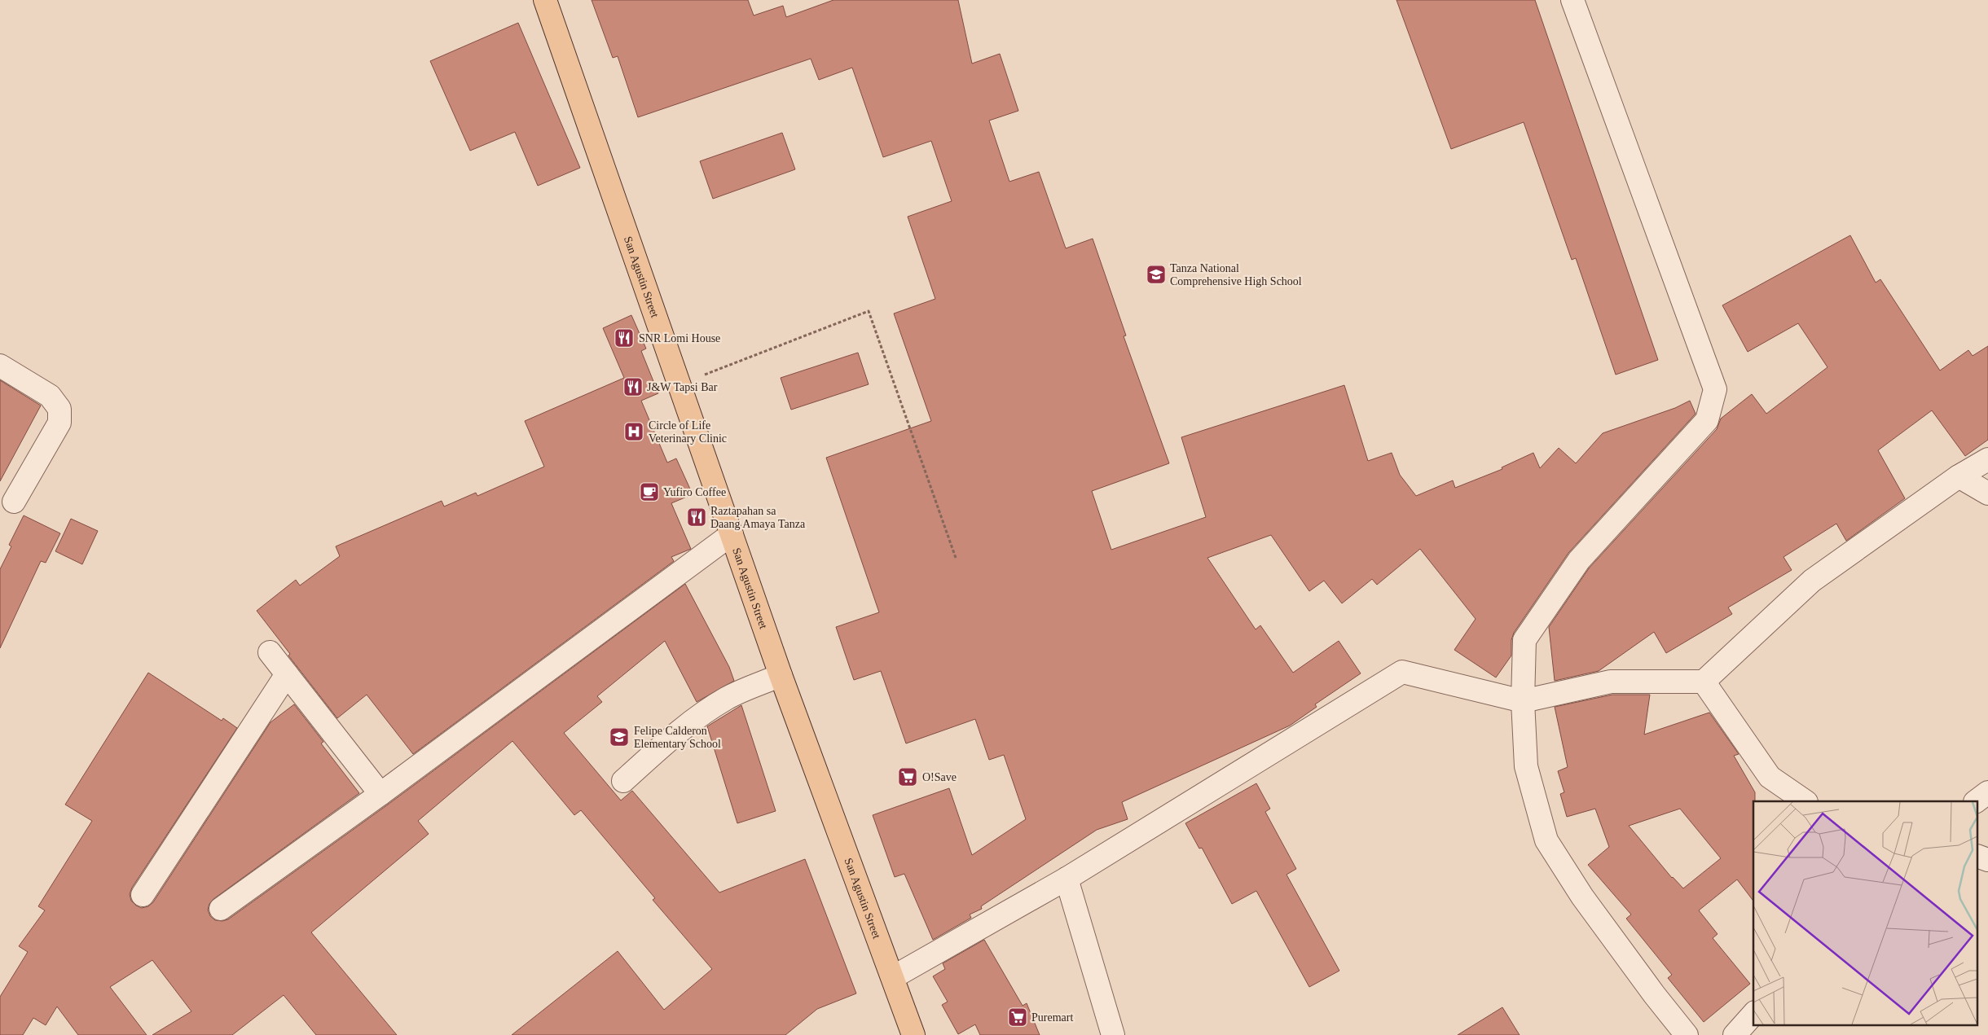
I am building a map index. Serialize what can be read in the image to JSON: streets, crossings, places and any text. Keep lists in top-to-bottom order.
{
  "streets": {
    "main road": ["San Agustin Street"]
  },
  "places": {
    "school or university": ["Tanza National Comprehensive High School", "Felipe Calderon Elementary School"],
    "restaurant": ["SNR Lomi House", "J&W Tapsi Bar", "Raztapahan sa Daang Amaya Tanza"],
    "hospital": ["Circle of Life Veterinary Clinic"],
    "cafe": ["Yufiro Coffee"],
    "supermarket": ["O!Save", "Puremart"]
  }
}
